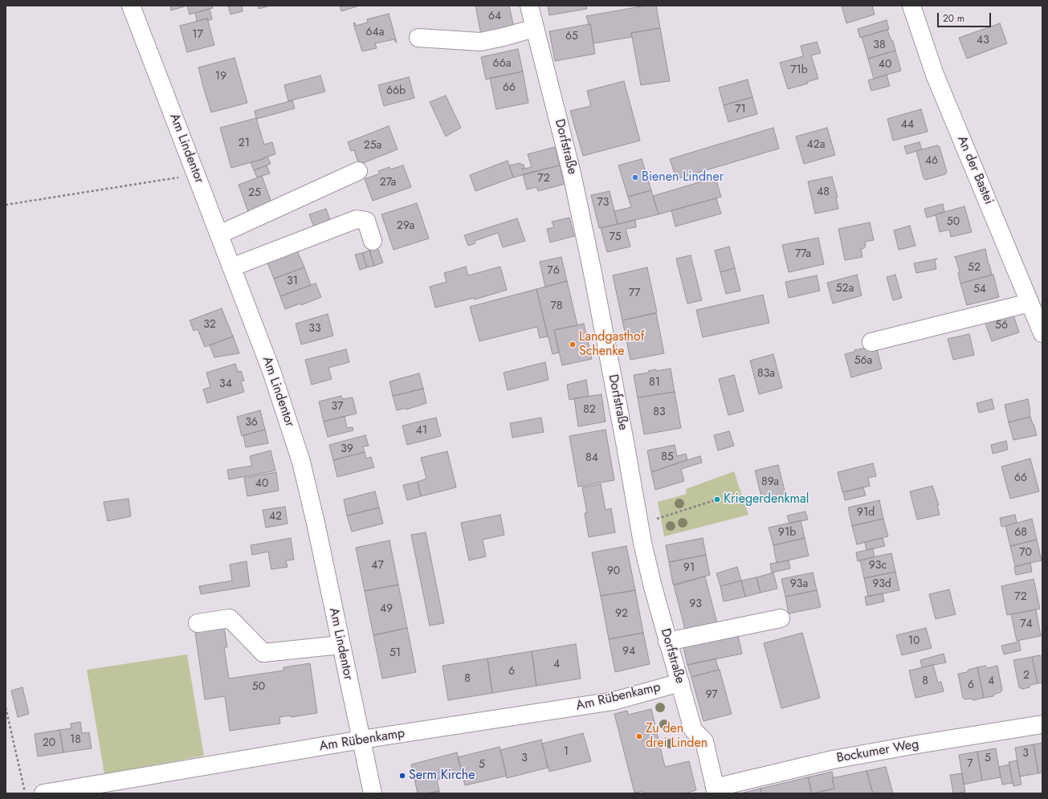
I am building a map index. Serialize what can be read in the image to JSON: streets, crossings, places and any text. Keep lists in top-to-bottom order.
{
  "streets": {
    "street": [
      "Dorfstraße",
      "Am Lindentor",
      "An der Bastei",
      "Am Rübenkamp",
      "Bockumer Weg"
    ]
  },
  "crossings": [
    ["Dorfstraße", "Am Rübenkamp"],
    ["Dorfstraße", "Bockumer Weg"],
    ["Am Lindentor", "Am Rübenkamp"]
  ],
  "places": [
    "Bienen Lindner",
    "Landgasthof Schenke",
    "Kriegerdenkmal",
    "Zu den drei Linden",
    "Serm Kirche"
  ],
  "house_numbers": [
    "64",
    "64a",
    "17",
    "65",
    "43",
    "38",
    "66a",
    "40",
    "71b",
    "19",
    "66",
    "66b",
    "71",
    "44",
    "21",
    "42a",
    "25a",
    "46",
    "72",
    "27a",
    "48",
    "25",
    "73",
    "50",
    "29a",
    "75",
    "77a",
    "52",
    "76",
    "31",
    "52a",
    "54",
    "77",
    "78",
    "32",
    "56",
    "33",
    "56a",
    "83a",
    "81",
    "34",
    "37",
    "82",
    "83",
    "36",
    "41",
    "39",
    "85",
    "84",
    "66",
    "89a",
    "40",
    "91d",
    "42",
    "91b",
    "68",
    "70",
    "47",
    "93c",
    "91",
    "90",
    "93a",
    "93d",
    "72",
    "93",
    "49",
    "92",
    "74",
    "10",
    "94",
    "51",
    "4",
    "6",
    "2",
    "8",
    "8",
    "4",
    "6",
    "50",
    "97",
    "18",
    "20",
    "1",
    "3",
    "3",
    "5",
    "7",
    "5"
  ],
  "scale_bar": "20 m"
}
